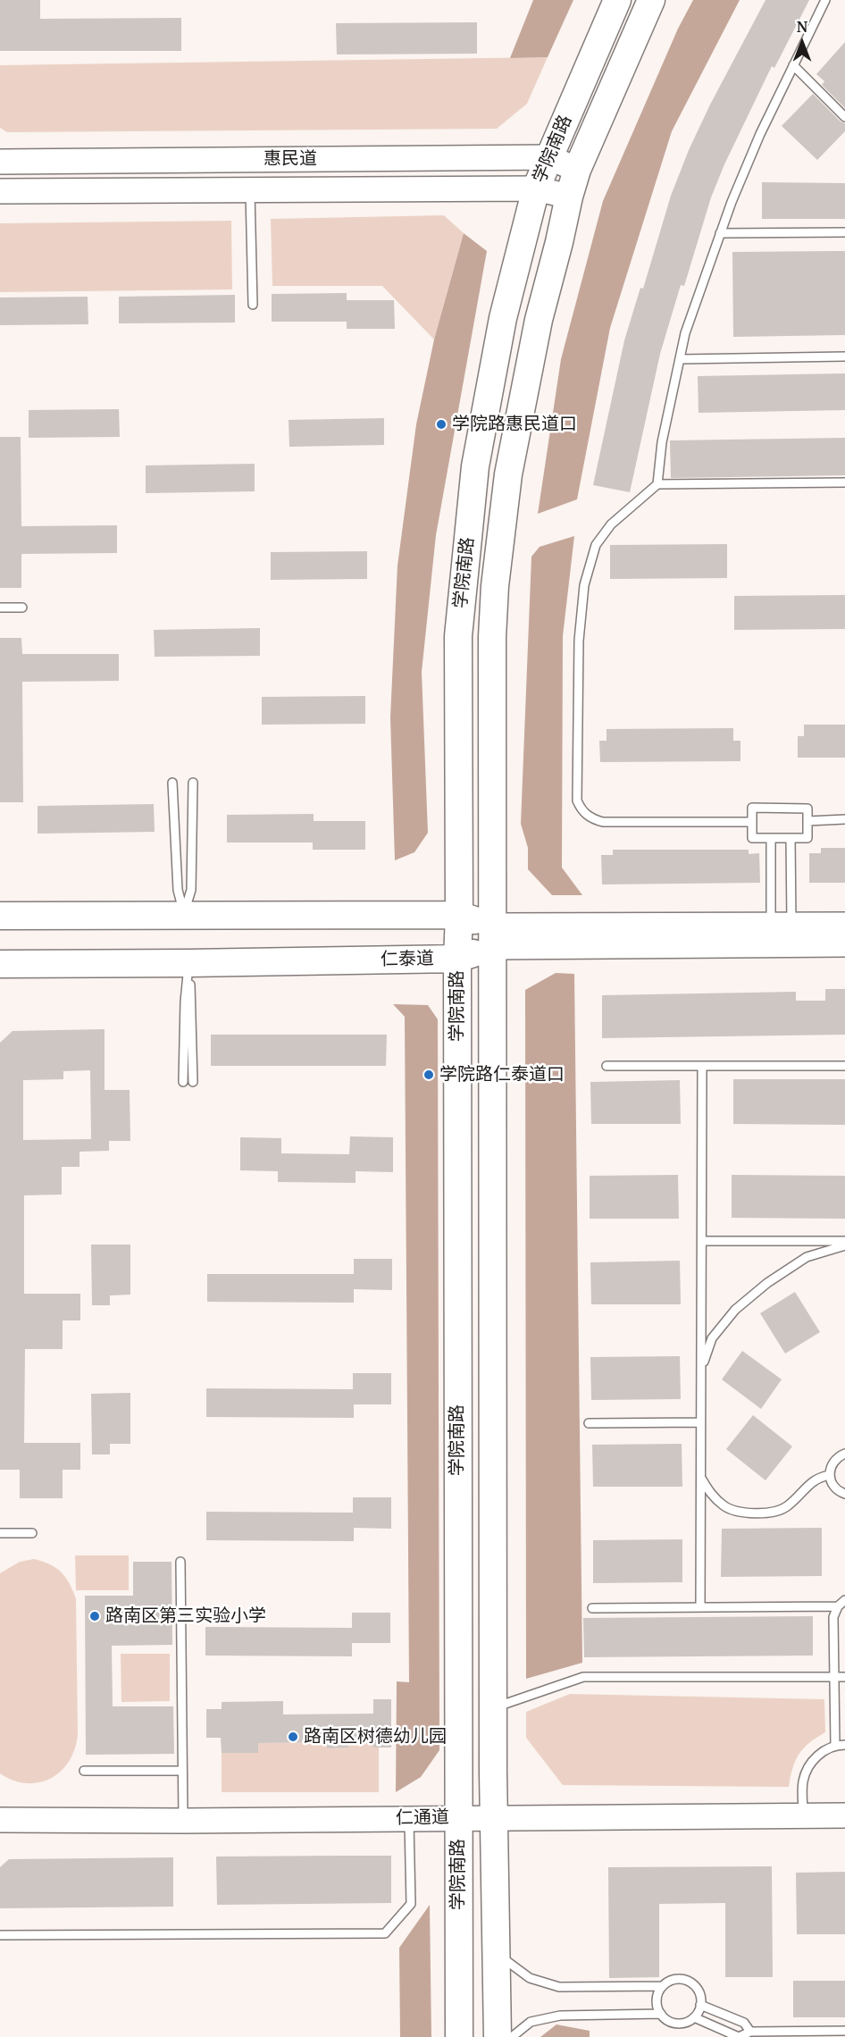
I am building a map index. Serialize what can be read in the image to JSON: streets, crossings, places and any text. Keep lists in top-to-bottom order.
{
  "streets": {
    "main road": [
      "学院南路",
      "惠民道",
      "仁泰道",
      "仁通道"
    ]
  },
  "crossings": [
    ["学院南路", "惠民道"],
    ["学院南路", "仁泰道"],
    ["学院南路", "仁通道"]
  ],
  "places": [
    "学院路惠民道口",
    "学院路仁泰道口",
    "路南区第三实验小学",
    "路南区树德幼儿园"
  ],
  "north": "top"
}
